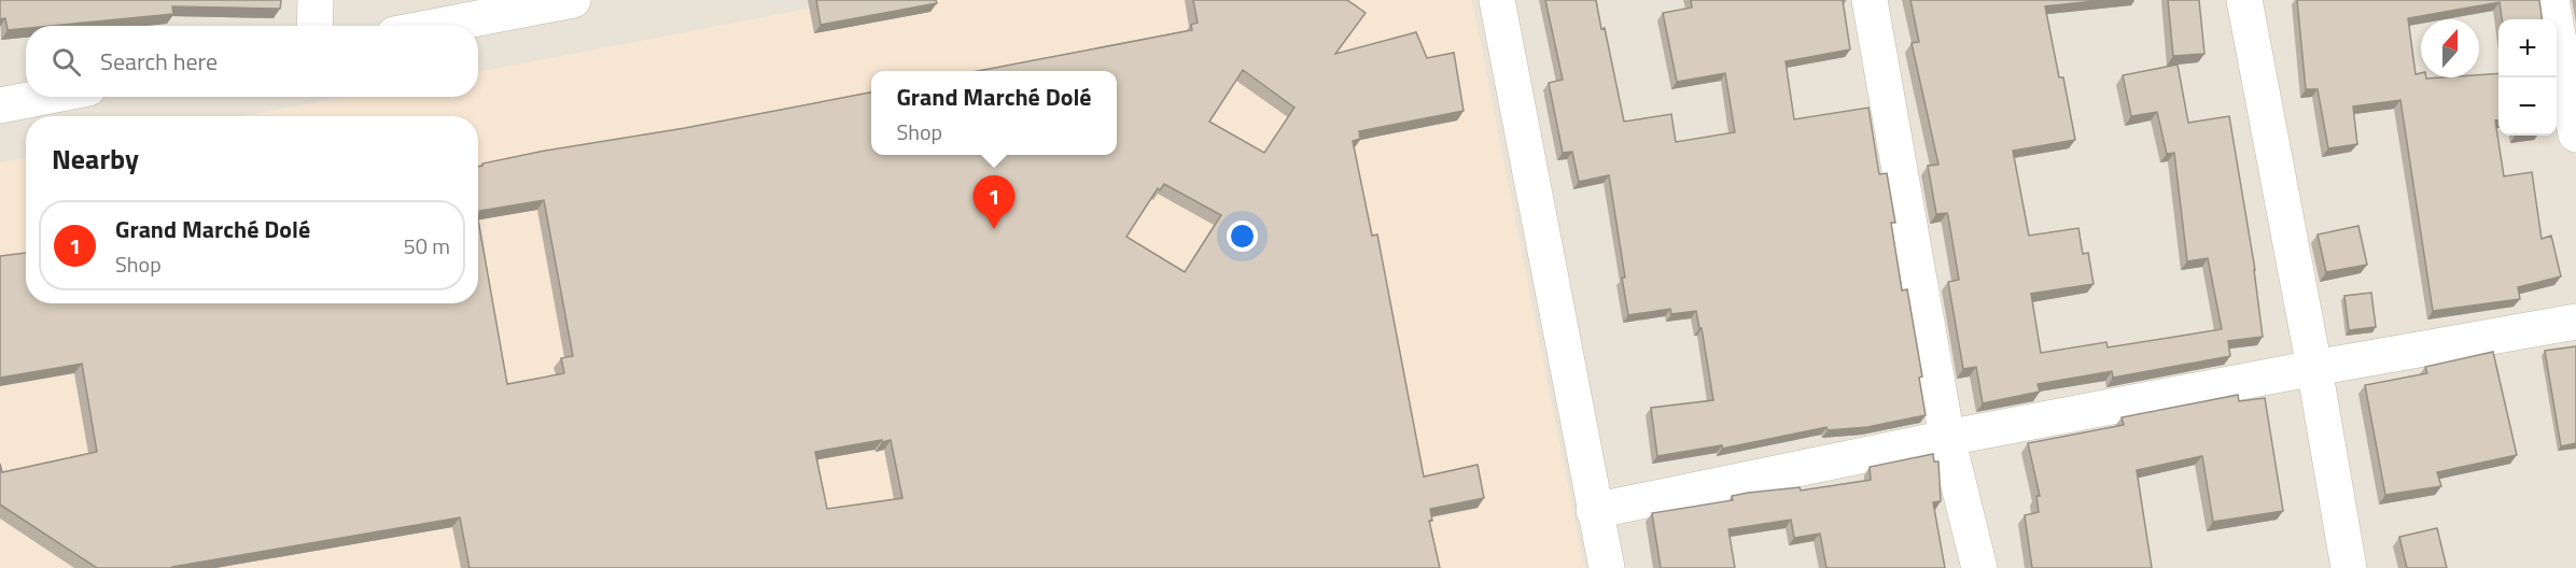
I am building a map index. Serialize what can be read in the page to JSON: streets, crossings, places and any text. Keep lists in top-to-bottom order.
{
  "north": "top",
  "page": {
    "map_buttons": ["+", "−"],
    "search": "Search here",
    "popup": ["Grand Marché Dolé", "Shop"],
    "heading": "Nearby",
    "pins": "1",
    "list": [
      {
        "mark": "1",
        "name": "Grand Marché Dolé",
        "note": "Shop",
        "value": "50 m"
      }
    ]
  }
}
